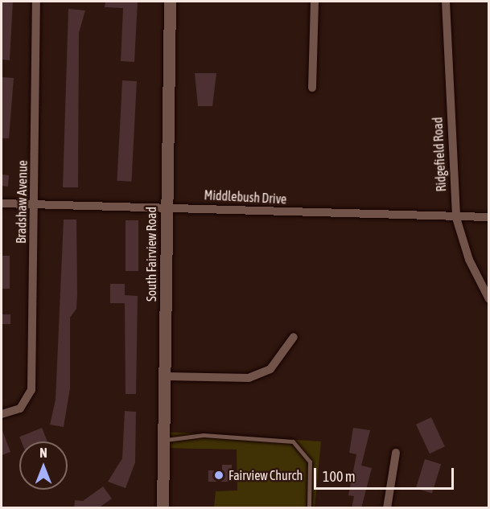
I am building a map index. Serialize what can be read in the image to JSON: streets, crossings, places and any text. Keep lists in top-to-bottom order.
{
  "streets": {
    "street": [
      "Ridgefield Road",
      "Middlebush Drive",
      "Bradshaw Avenue",
      "South Fairview Road"
    ]
  },
  "crossings": [
    ["Ridgefield Road", "Middlebush Drive"],
    ["Middlebush Drive", "Bradshaw Avenue"],
    ["Middlebush Drive", "South Fairview Road"]
  ],
  "places": ["Fairview Church"],
  "scale_bar": "100 m",
  "north": "top"
}
